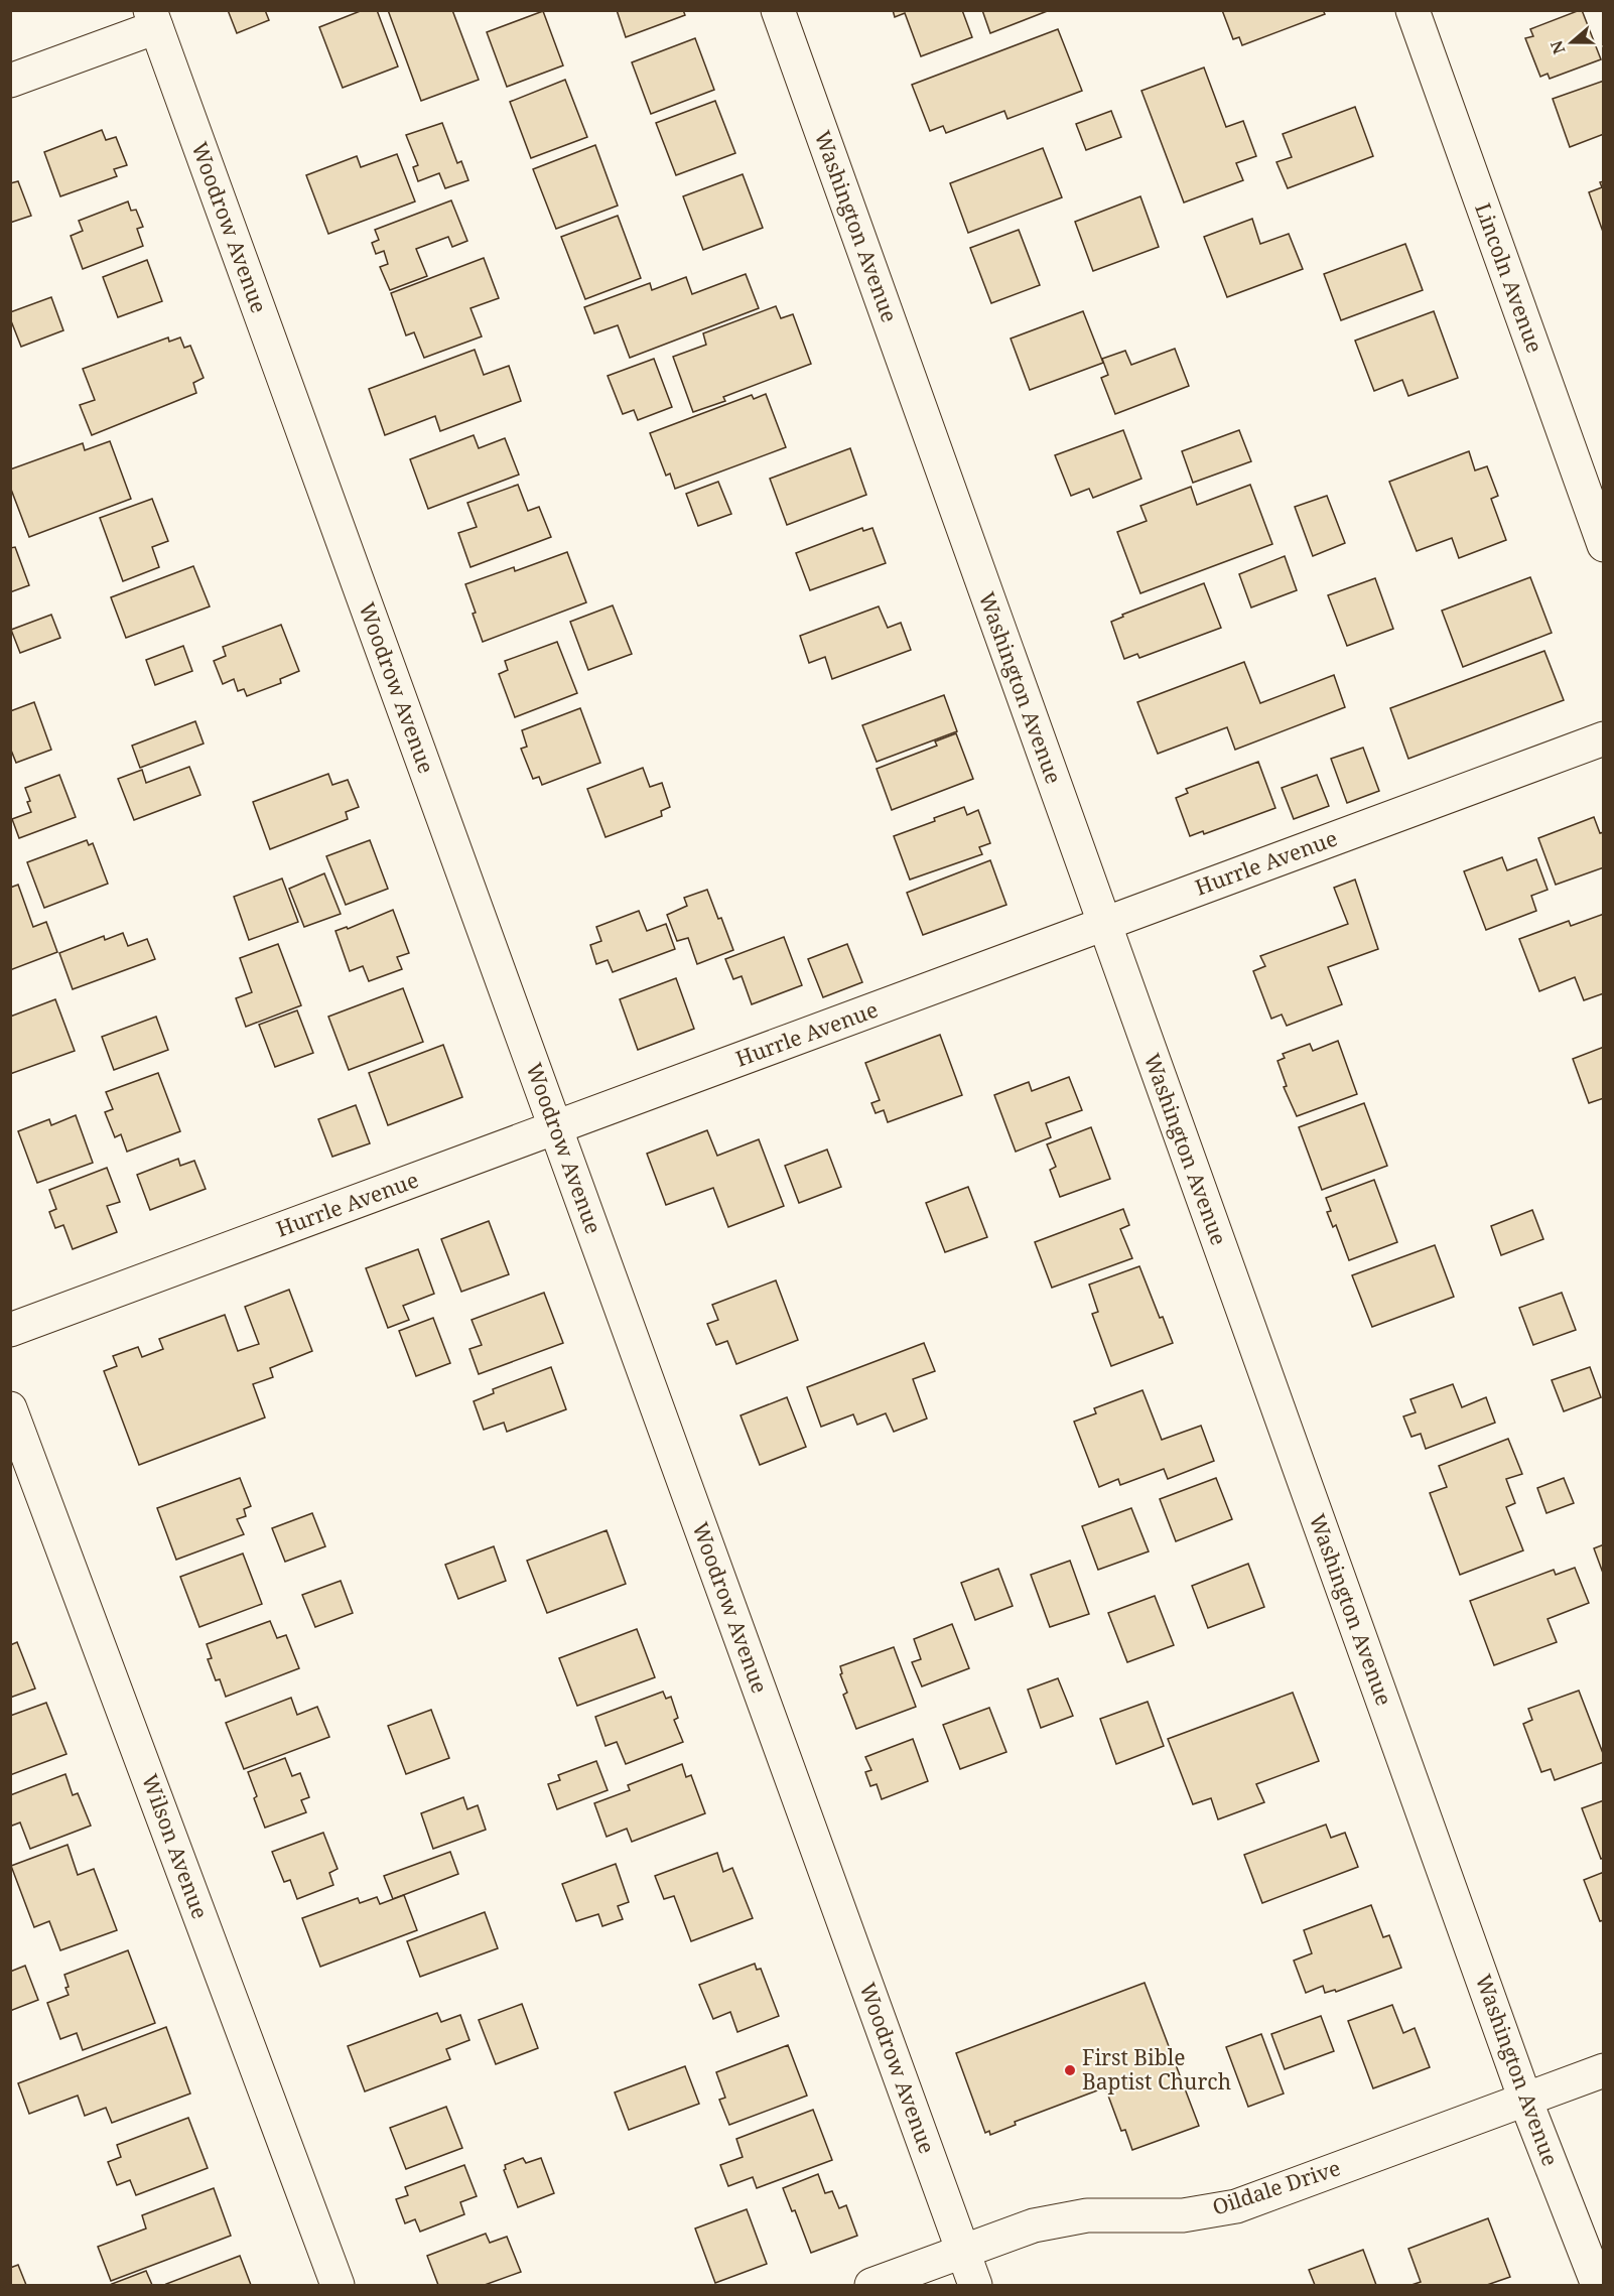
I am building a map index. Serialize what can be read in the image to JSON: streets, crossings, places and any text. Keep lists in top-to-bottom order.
{
  "streets": {
    "street": [
      "Washington Avenue",
      "Woodrow Avenue",
      "Lincoln Avenue",
      "Hurrle Avenue",
      "Wilson Avenue",
      "Oildale Drive"
    ]
  },
  "crossings": [
    ["Washington Avenue", "Hurrle Avenue"],
    ["Washington Avenue", "Oildale Drive"],
    ["Woodrow Avenue", "Hurrle Avenue"],
    ["Woodrow Avenue", "Oildale Drive"]
  ],
  "places": ["First Bible Baptist Church"],
  "north": "left"
}
